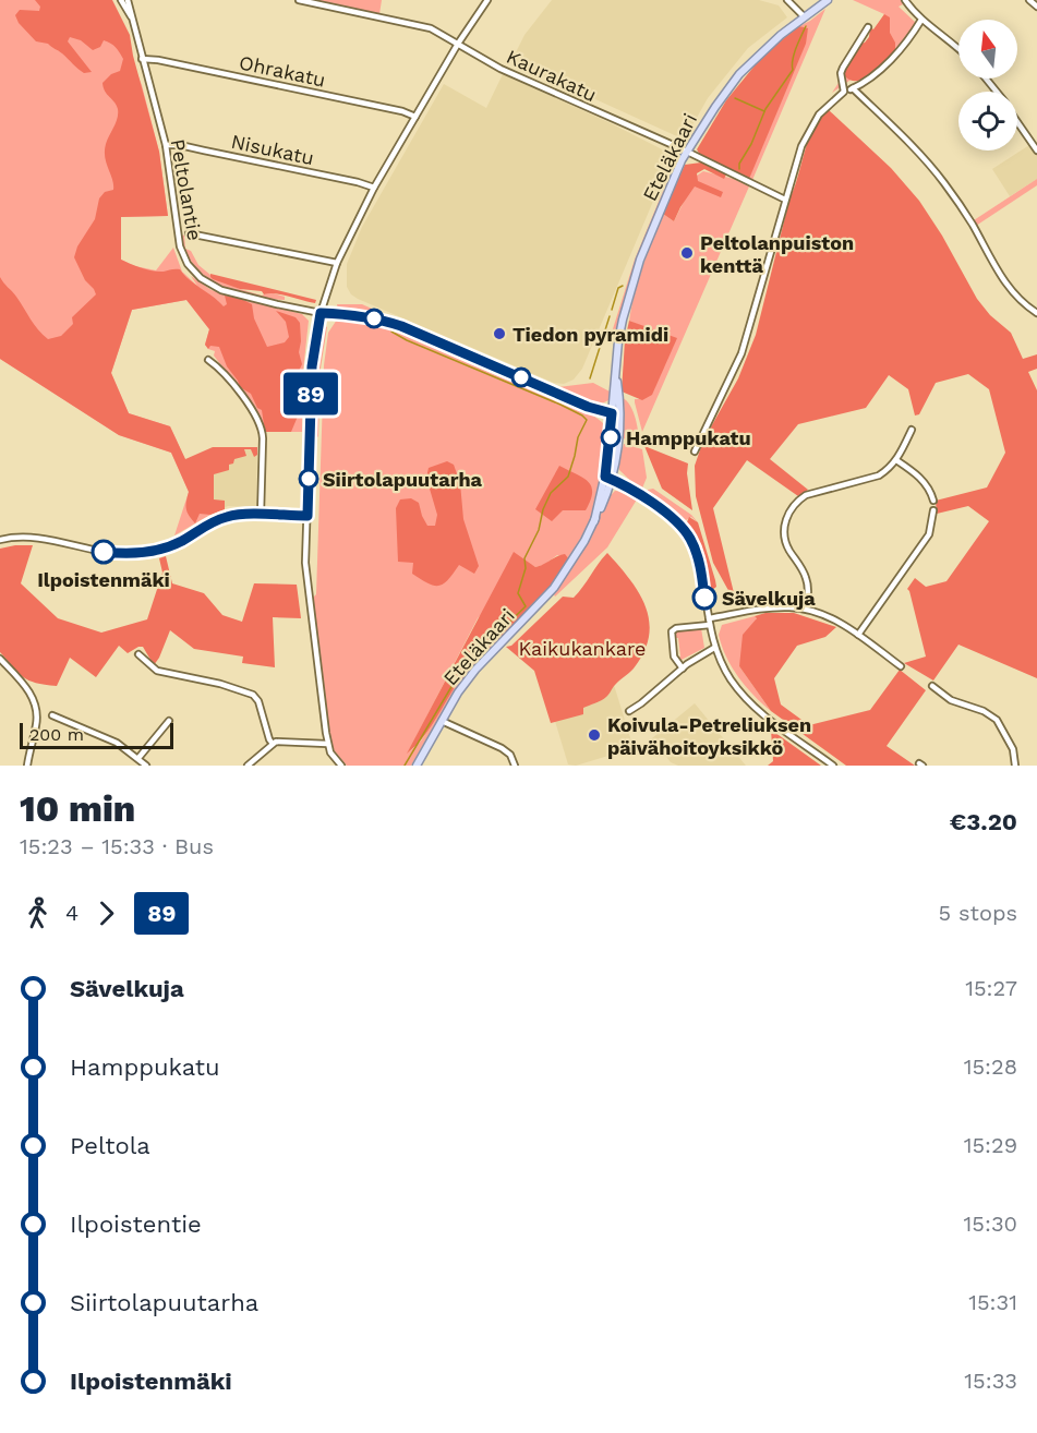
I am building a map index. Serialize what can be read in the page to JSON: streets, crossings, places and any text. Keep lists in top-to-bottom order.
{
  "streets": {
    "main road": ["Eteläkaari"],
    "street": [
      "Ohrakatu",
      "Kaurakatu",
      "Nisukatu",
      "Peltolantie"
    ]
  },
  "crossings": [
    ["Ohrakatu", "Peltolantie"],
    ["Kaurakatu", "Eteläkaari"],
    ["Nisukatu", "Peltolantie"]
  ],
  "parks": ["Kaikukankare"],
  "places": [
    "Peltolanpuiston kenttä",
    "Tiedon pyramidi",
    "Hamppukatu",
    "Siirtolapuutarha",
    "Ilpoistenmäki",
    "Sävelkuja",
    "Koivula-Petreliuksen päivähoitoyksikkö"
  ],
  "lines": ["bus line 89"],
  "scale_bar": "200 m",
  "north": "top",
  "page": {
    "on_map": "89",
    "scale": "200 m",
    "heading": ["10 min", "15:23 – 15:33 · Bus", "€3.20"],
    "legs": ["4", "89", "5 stops"],
    "list": [
      {
        "name": "Sävelkuja",
        "value": "15:27"
      },
      {
        "name": "Hamppukatu",
        "value": "15:28"
      },
      {
        "name": "Peltola",
        "value": "15:29"
      },
      {
        "name": "Ilpoistentie",
        "value": "15:30"
      },
      {
        "name": "Siirtolapuutarha",
        "value": "15:31"
      },
      {
        "name": "Ilpoistenmäki",
        "value": "15:33"
      }
    ]
  }
}
